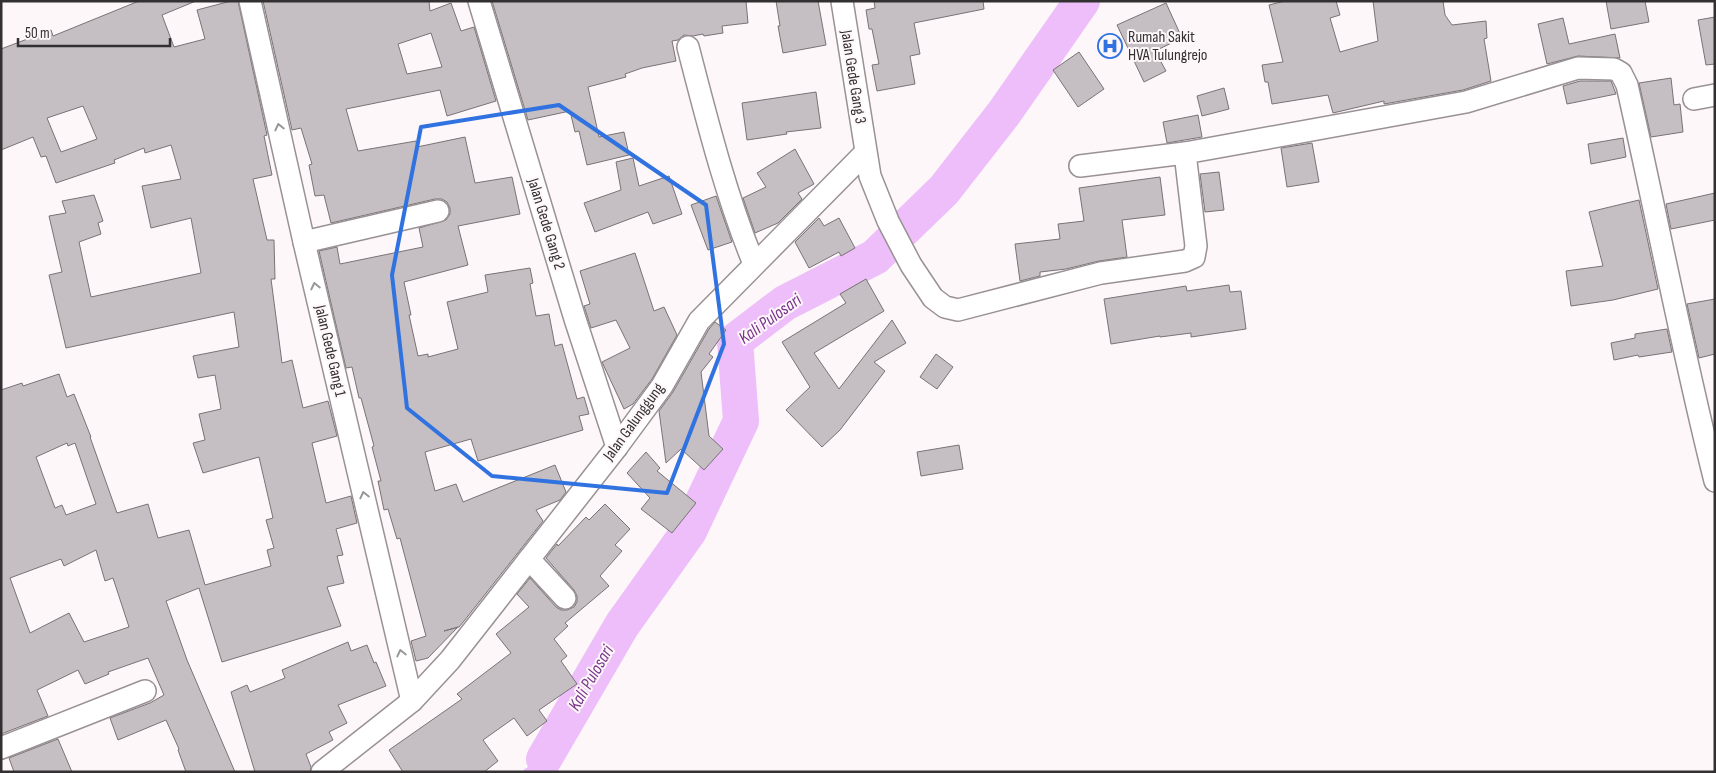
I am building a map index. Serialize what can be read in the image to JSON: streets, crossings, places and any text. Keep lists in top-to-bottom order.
{
  "streets": {
    "street": [
      "Jalan Gede Gang 3",
      "Jalan Gede Gang 2",
      "Jalan Gede Gang 1",
      "Jalan Galunggung"
    ]
  },
  "crossings": [
    ["Jalan Gede Gang 3", "Jalan Galunggung"],
    ["Jalan Gede Gang 2", "Jalan Galunggung"],
    ["Jalan Gede Gang 1", "Jalan Galunggung"]
  ],
  "one_way": ["Jalan Gede Gang 1"],
  "water": ["Kali Pulosari"],
  "places": {
    "hospital": ["Rumah Sakit HVA Tulungrejo"]
  },
  "scale_bar": "50 m"
}
